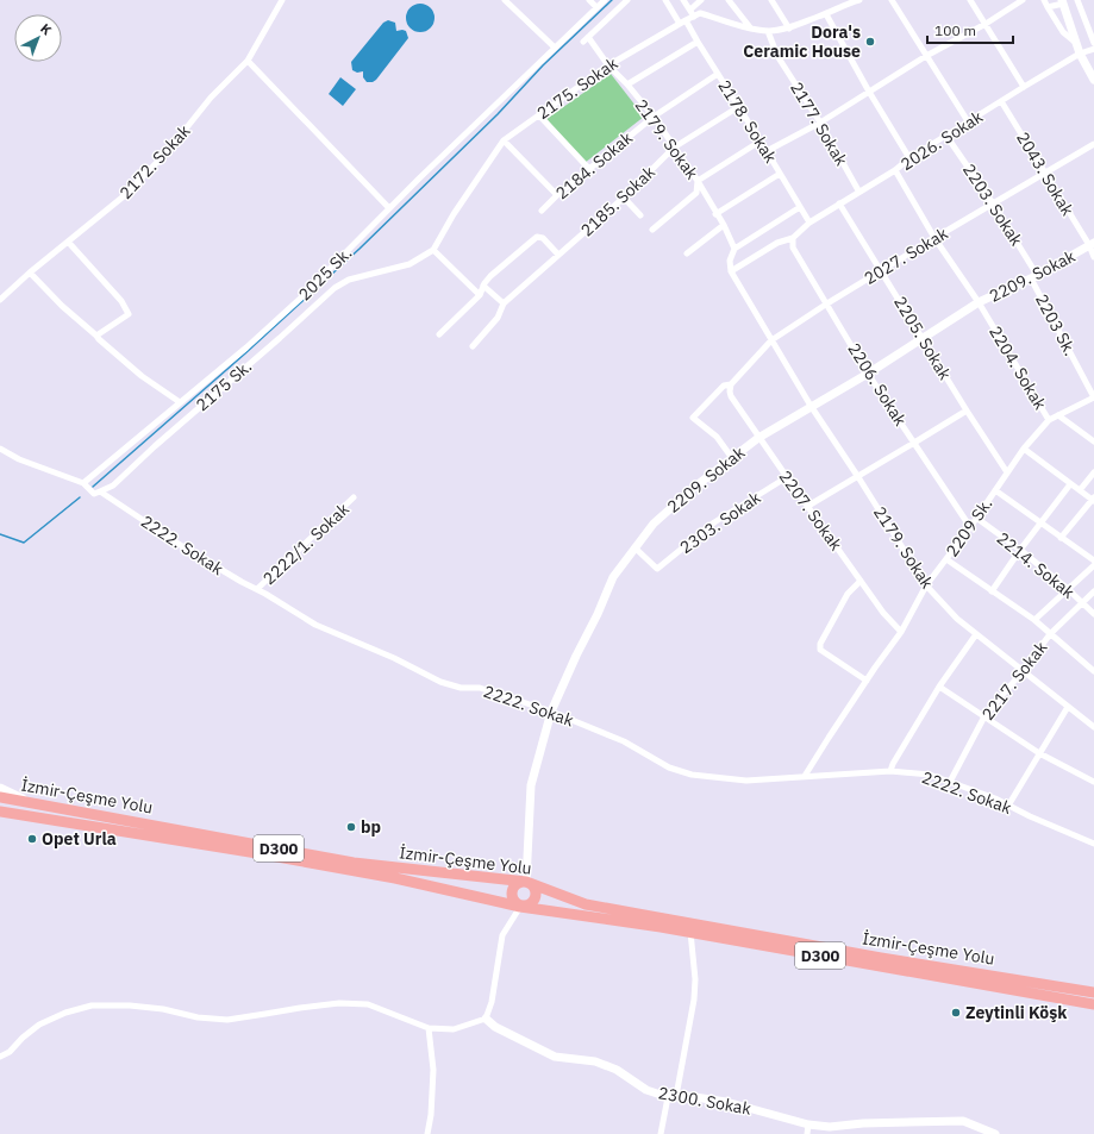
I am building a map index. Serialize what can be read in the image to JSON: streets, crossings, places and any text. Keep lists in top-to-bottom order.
{
  "streets": {
    "highway": ["İzmir-Çeşme Yolu", "D300"],
    "street": [
      "2175. Sokak",
      "2178. Sokak",
      "2177. Sokak",
      "2179. Sokak",
      "2026. Sokak",
      "2172. Sokak",
      "2184. Sokak",
      "2043. Sokak",
      "2185. Sokak",
      "2203. Sokak",
      "2027. Sokak",
      "2025 Sk.",
      "2209. Sokak",
      "2203 Sk.",
      "2205. Sokak",
      "2204. Sokak",
      "2206. Sokak",
      "2175 Sk.",
      "2207. Sokak",
      "2303. Sokak",
      "2209 Sk.",
      "2222/1. Sokak",
      "2222. Sokak",
      "2214. Sokak",
      "2217. Sokak",
      "2300. Sokak"
    ]
  },
  "crossings": [
    ["2175. Sokak", "2178. Sokak"],
    ["2175. Sokak", "2177. Sokak"],
    ["2175. Sokak", "2179. Sokak"],
    ["2175. Sokak", "2175 Sk."],
    ["2178. Sokak", "2026. Sokak"],
    ["2178. Sokak", "2184. Sokak"],
    ["2178. Sokak", "2185. Sokak"],
    ["2177. Sokak", "2026. Sokak"],
    ["2179. Sokak", "2184. Sokak"],
    ["2179. Sokak", "2185. Sokak"],
    ["2179. Sokak", "2027. Sokak"],
    ["2179. Sokak", "2209. Sokak"],
    ["2179. Sokak", "2209 Sk."],
    ["2179. Sokak", "2217. Sokak"],
    ["2026. Sokak", "2043. Sokak"],
    ["2026. Sokak", "2203. Sokak"],
    ["2026. Sokak", "2205. Sokak"],
    ["2026. Sokak", "2204. Sokak"],
    ["2026. Sokak", "2206. Sokak"],
    ["2043. Sokak", "2027. Sokak"],
    ["2043. Sokak", "2209. Sokak"],
    ["2203. Sokak", "2027. Sokak"],
    ["2203. Sokak", "2209. Sokak"],
    ["2203. Sokak", "2203 Sk."],
    ["2027. Sokak", "2209. Sokak"],
    ["2027. Sokak", "2205. Sokak"],
    ["2027. Sokak", "2204. Sokak"],
    ["2027. Sokak", "2206. Sokak"],
    ["2027. Sokak", "2207. Sokak"],
    ["2025 Sk.", "2222. Sokak"],
    ["2209. Sokak", "2203 Sk."],
    ["2209. Sokak", "2205. Sokak"],
    ["2209. Sokak", "2204. Sokak"],
    ["2209. Sokak", "2206. Sokak"],
    ["2209. Sokak", "2207. Sokak"],
    ["2209. Sokak", "2303. Sokak"],
    ["2209. Sokak", "2222. Sokak"],
    ["2209. Sokak", "İzmir-Çeşme Yolu"],
    ["2203 Sk.", "2209 Sk."],
    ["2205. Sokak", "2209 Sk."],
    ["2204. Sokak", "2209 Sk."],
    ["2206. Sokak", "2209 Sk."],
    ["2175 Sk.", "2222. Sokak"],
    ["2207. Sokak", "2303. Sokak"],
    ["2207. Sokak", "2209 Sk."],
    ["2209 Sk.", "2222. Sokak"],
    ["2209 Sk.", "2214. Sokak"],
    ["2222/1. Sokak", "2222. Sokak"],
    ["2222. Sokak", "2217. Sokak"],
    ["2214. Sokak", "2217. Sokak"]
  ],
  "places": [
    "Dora's Ceramic House",
    "bp",
    "Opet Urla",
    "Zeytinli Köşk"
  ],
  "scale_bar": "100 m",
  "north": "top right"
}
